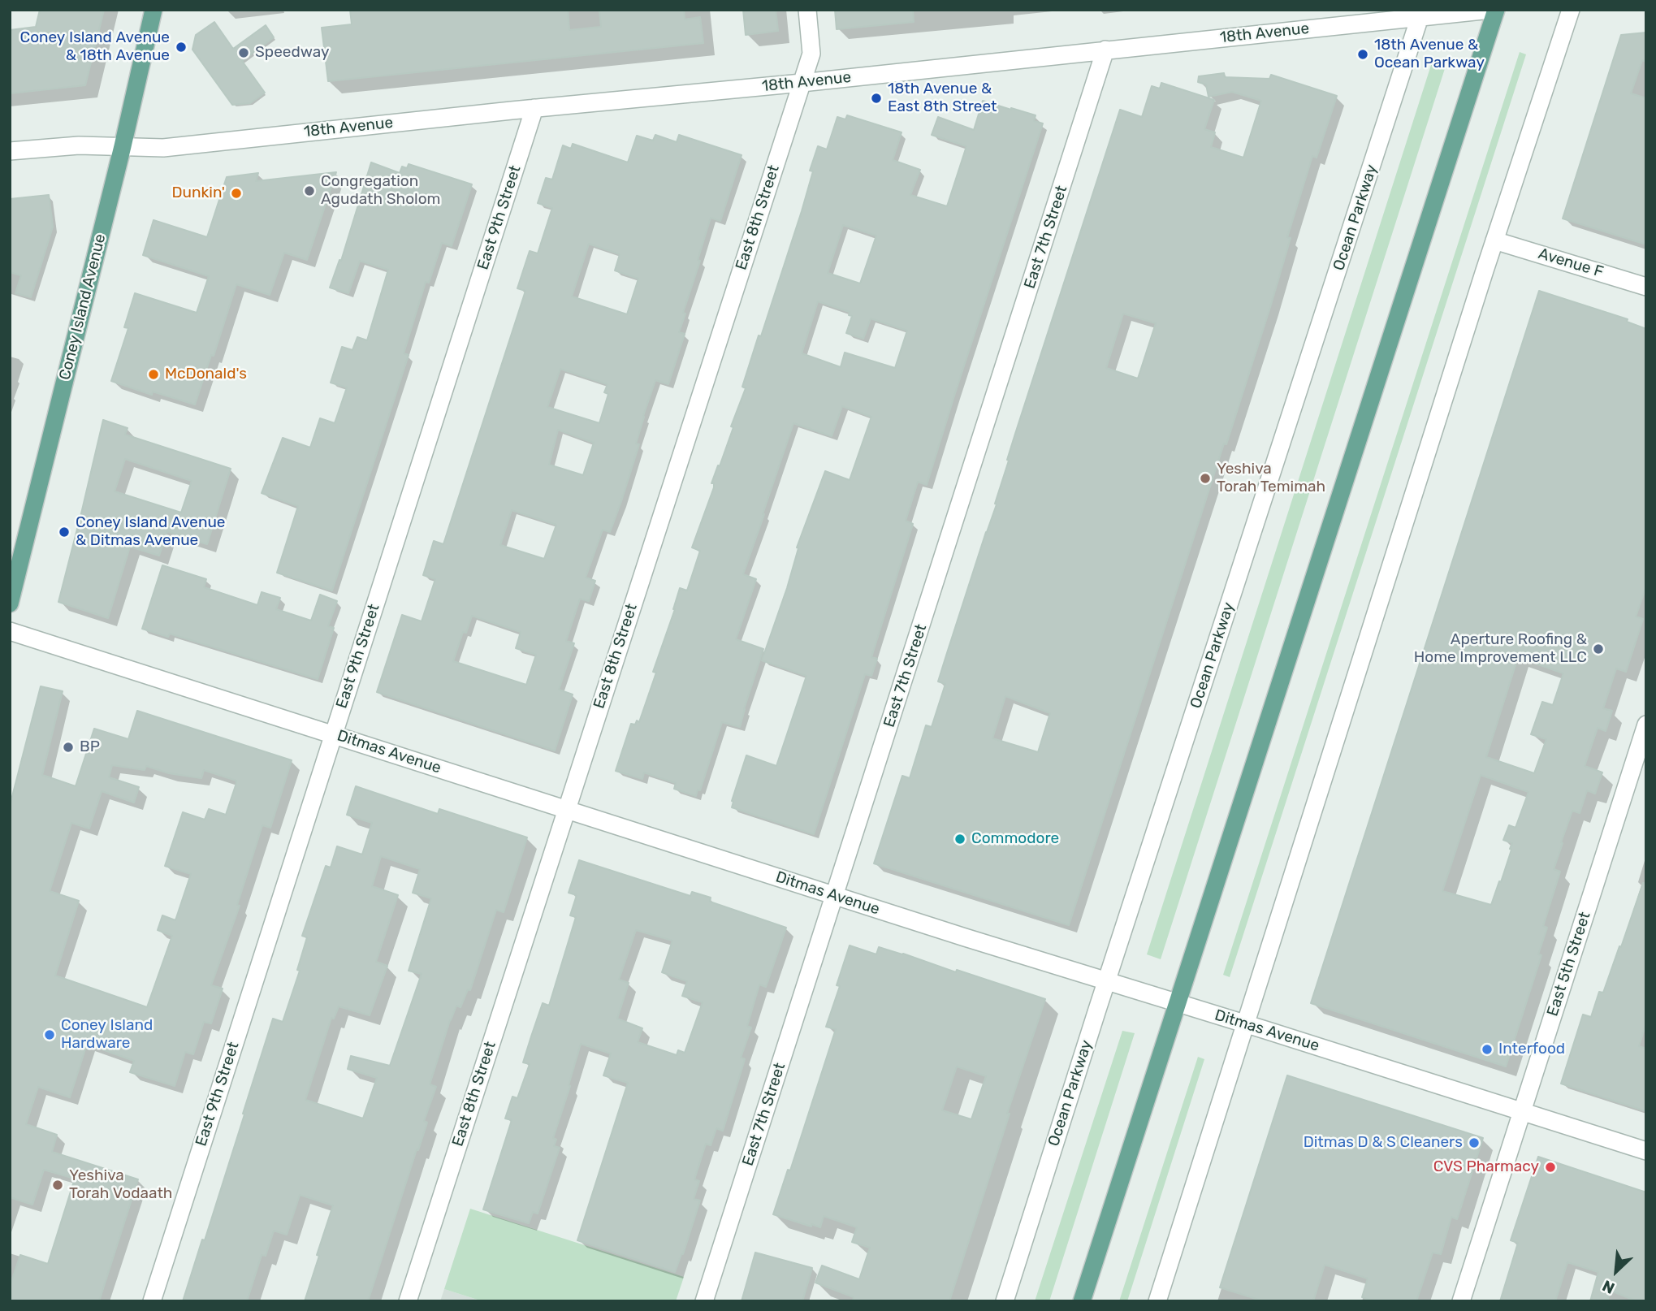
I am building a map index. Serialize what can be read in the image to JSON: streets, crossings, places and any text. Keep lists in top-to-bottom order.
{
  "streets": {
    "main road": ["Coney Island Avenue"],
    "street": [
      "18th Avenue",
      "East 9th Street",
      "East 8th Street",
      "Ocean Parkway",
      "East 7th Street",
      "Avenue F",
      "Ditmas Avenue",
      "East 5th Street"
    ]
  },
  "crossings": [
    ["18th Avenue", "East 9th Street"],
    ["18th Avenue", "East 8th Street"],
    ["18th Avenue", "Ocean Parkway"],
    ["18th Avenue", "East 7th Street"],
    ["18th Avenue", "Coney Island Avenue"],
    ["East 9th Street", "Ditmas Avenue"],
    ["East 8th Street", "Ditmas Avenue"],
    ["Ocean Parkway", "Ditmas Avenue"],
    ["East 7th Street", "Ditmas Avenue"],
    ["Ditmas Avenue", "East 5th Street"]
  ],
  "places": [
    "Coney Island Avenue & 18th Avenue",
    "Speedway",
    "18th Avenue & Ocean Parkway",
    "18th Avenue & East 8th Street",
    "Congregation Agudath Sholom",
    "Dunkin'",
    "McDonald's",
    "Yeshiva Torah Temimah",
    "Coney Island Avenue & Ditmas Avenue",
    "Aperture Roofing & Home Improvement LLC",
    "BP",
    "Commodore",
    "Coney Island Hardware",
    "Interfood",
    "Ditmas D & S Cleaners",
    "CVS Pharmacy",
    "Yeshiva Torah Vodaath"
  ],
  "north": "bottom left"
}
